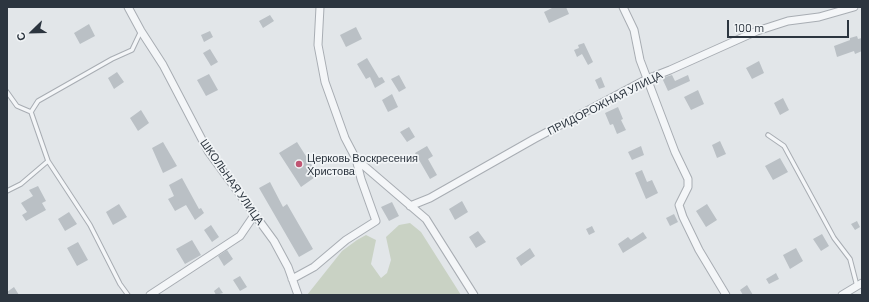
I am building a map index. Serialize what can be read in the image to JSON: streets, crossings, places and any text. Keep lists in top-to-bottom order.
{
  "streets": {
    "street": ["ПРИДОРОЖНАЯ УЛИЦА", "ШКОЛЬНАЯ УЛИЦА"]
  },
  "places": ["Церковь Воскресения Христова"],
  "scale_bar": "100 m",
  "north": "bottom left"
}
